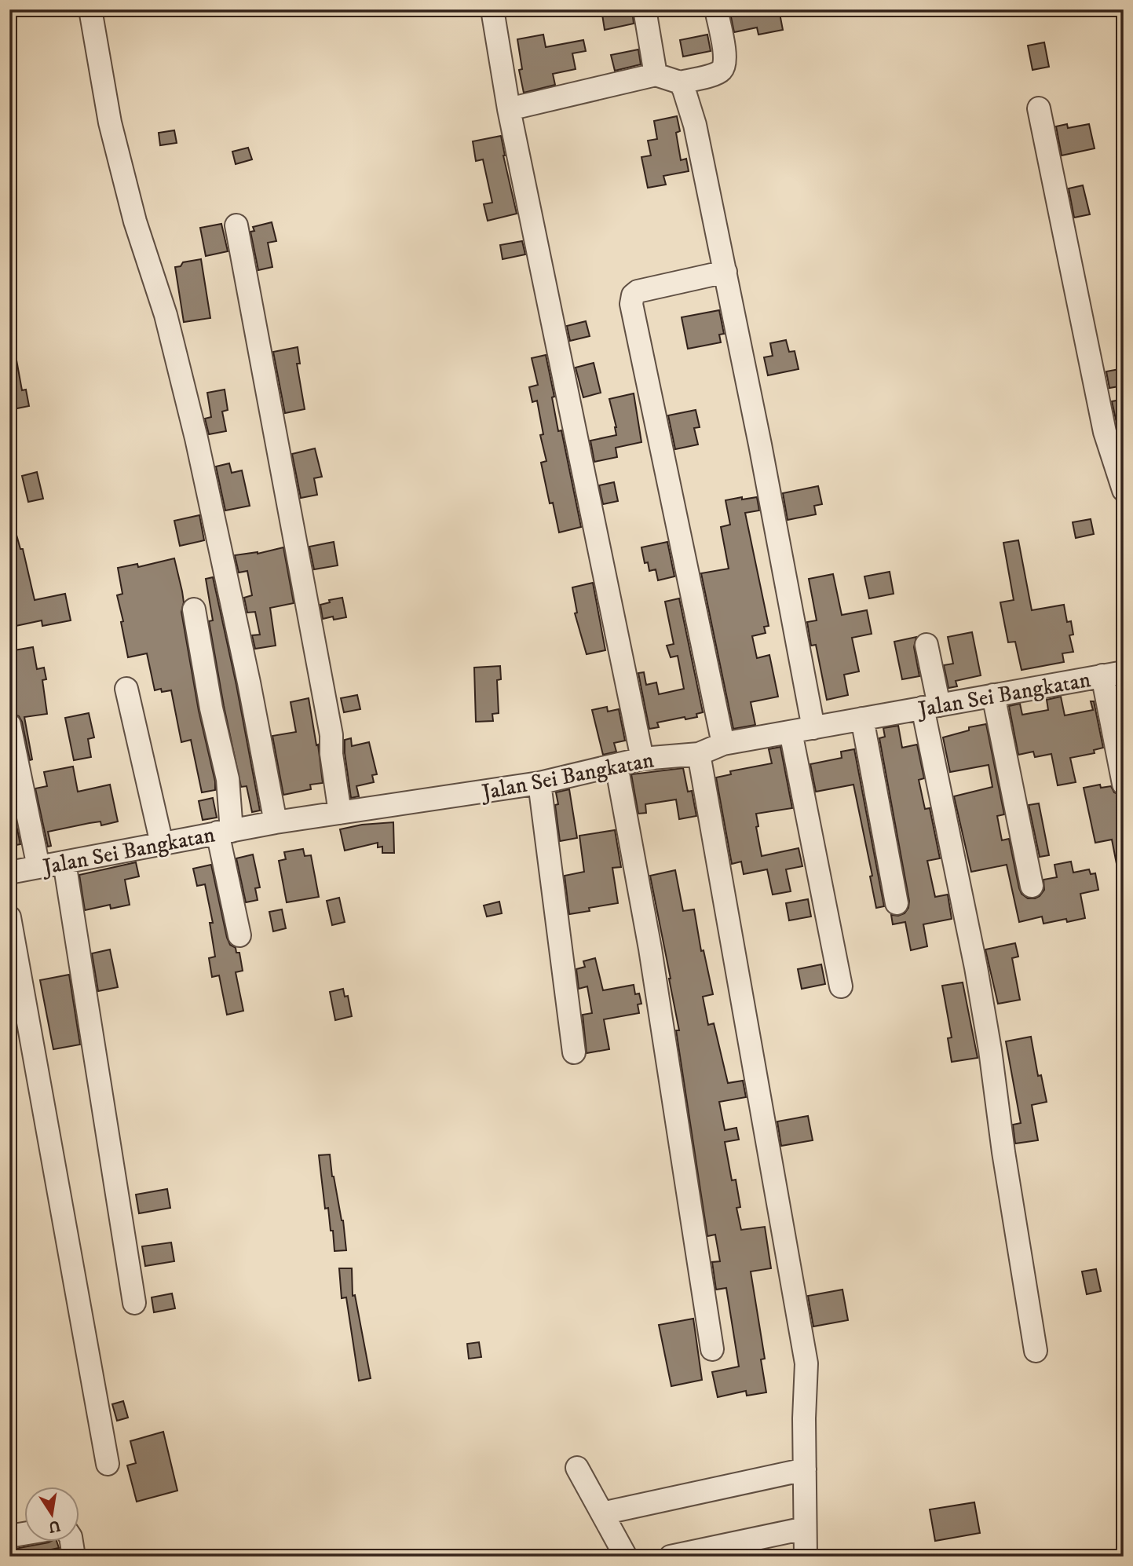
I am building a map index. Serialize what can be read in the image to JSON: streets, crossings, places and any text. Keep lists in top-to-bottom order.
{
  "streets": {
    "street": ["Jalan Sei Bangkatan"]
  },
  "north": "bottom"
}
